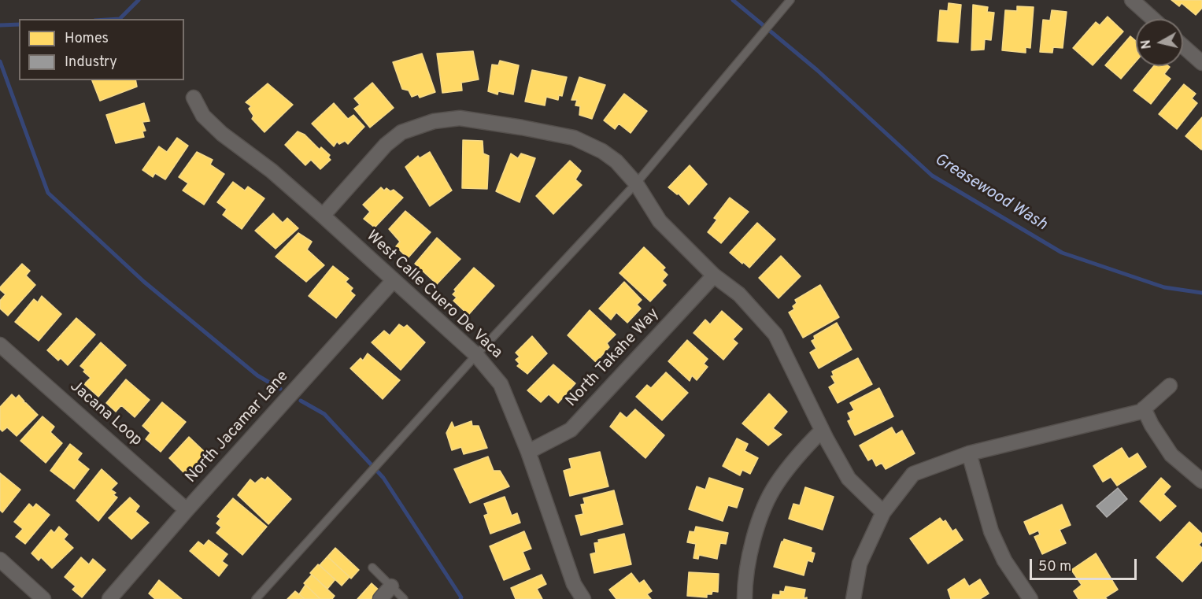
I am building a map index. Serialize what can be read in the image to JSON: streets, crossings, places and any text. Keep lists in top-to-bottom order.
{
  "streets": {
    "street": [
      "West Calle Cuero De Vaca",
      "North Takahe Way",
      "Jacana Loop",
      "North Jacamar Lane"
    ]
  },
  "crossings": [
    ["West Calle Cuero De Vaca", "North Takahe Way"],
    ["West Calle Cuero De Vaca", "North Jacamar Lane"],
    ["Jacana Loop", "North Jacamar Lane"]
  ],
  "water": ["Greasewood Wash"],
  "legend": ["Homes", "Industry"],
  "scale_bar": "50 m",
  "north": "left"
}
